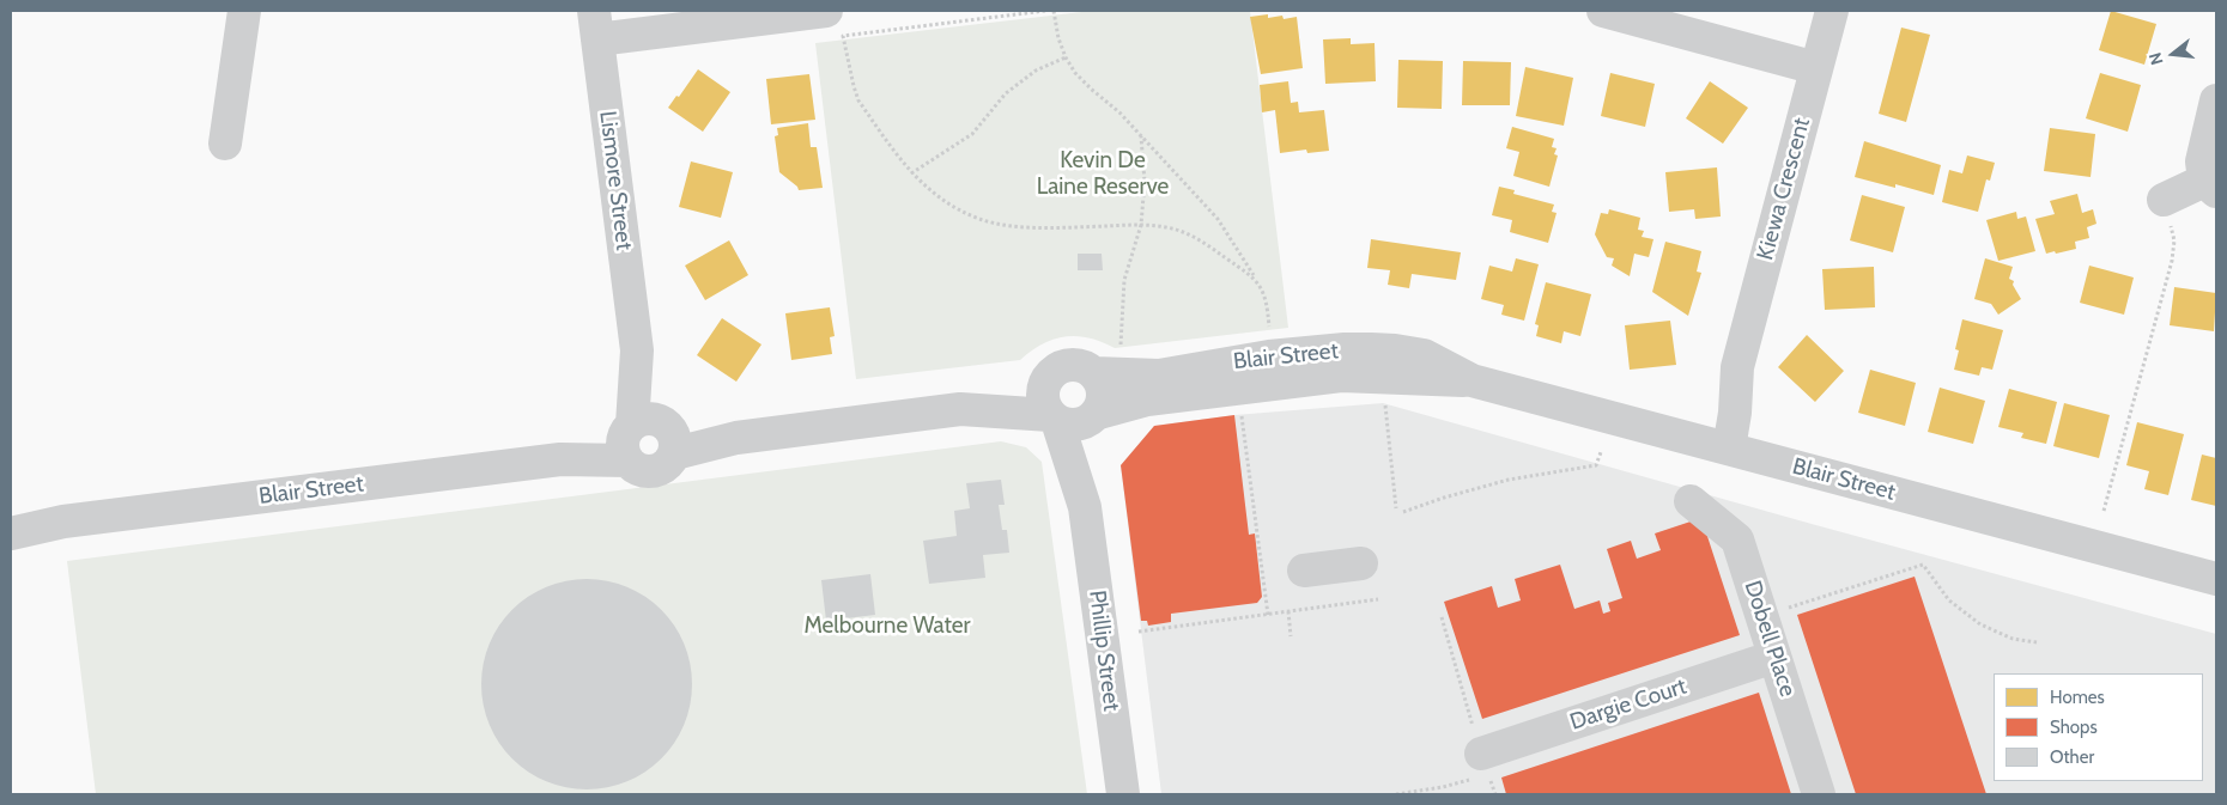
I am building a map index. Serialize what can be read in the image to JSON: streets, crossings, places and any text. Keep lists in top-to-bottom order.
{
  "streets": {
    "street": [
      "Lismore Street",
      "Kiewa Crescent",
      "Blair Street",
      "Dobell Place",
      "Phillip Street",
      "Dargie Court"
    ]
  },
  "crossings": [
    ["Lismore Street", "Blair Street"],
    ["Kiewa Crescent", "Blair Street"],
    ["Blair Street", "Phillip Street"],
    ["Dobell Place", "Dargie Court"]
  ],
  "parks": ["Kevin De Laine Reserve", "Melbourne Water"],
  "legend": ["Homes", "Shops", "Other"],
  "north": "left"
}
